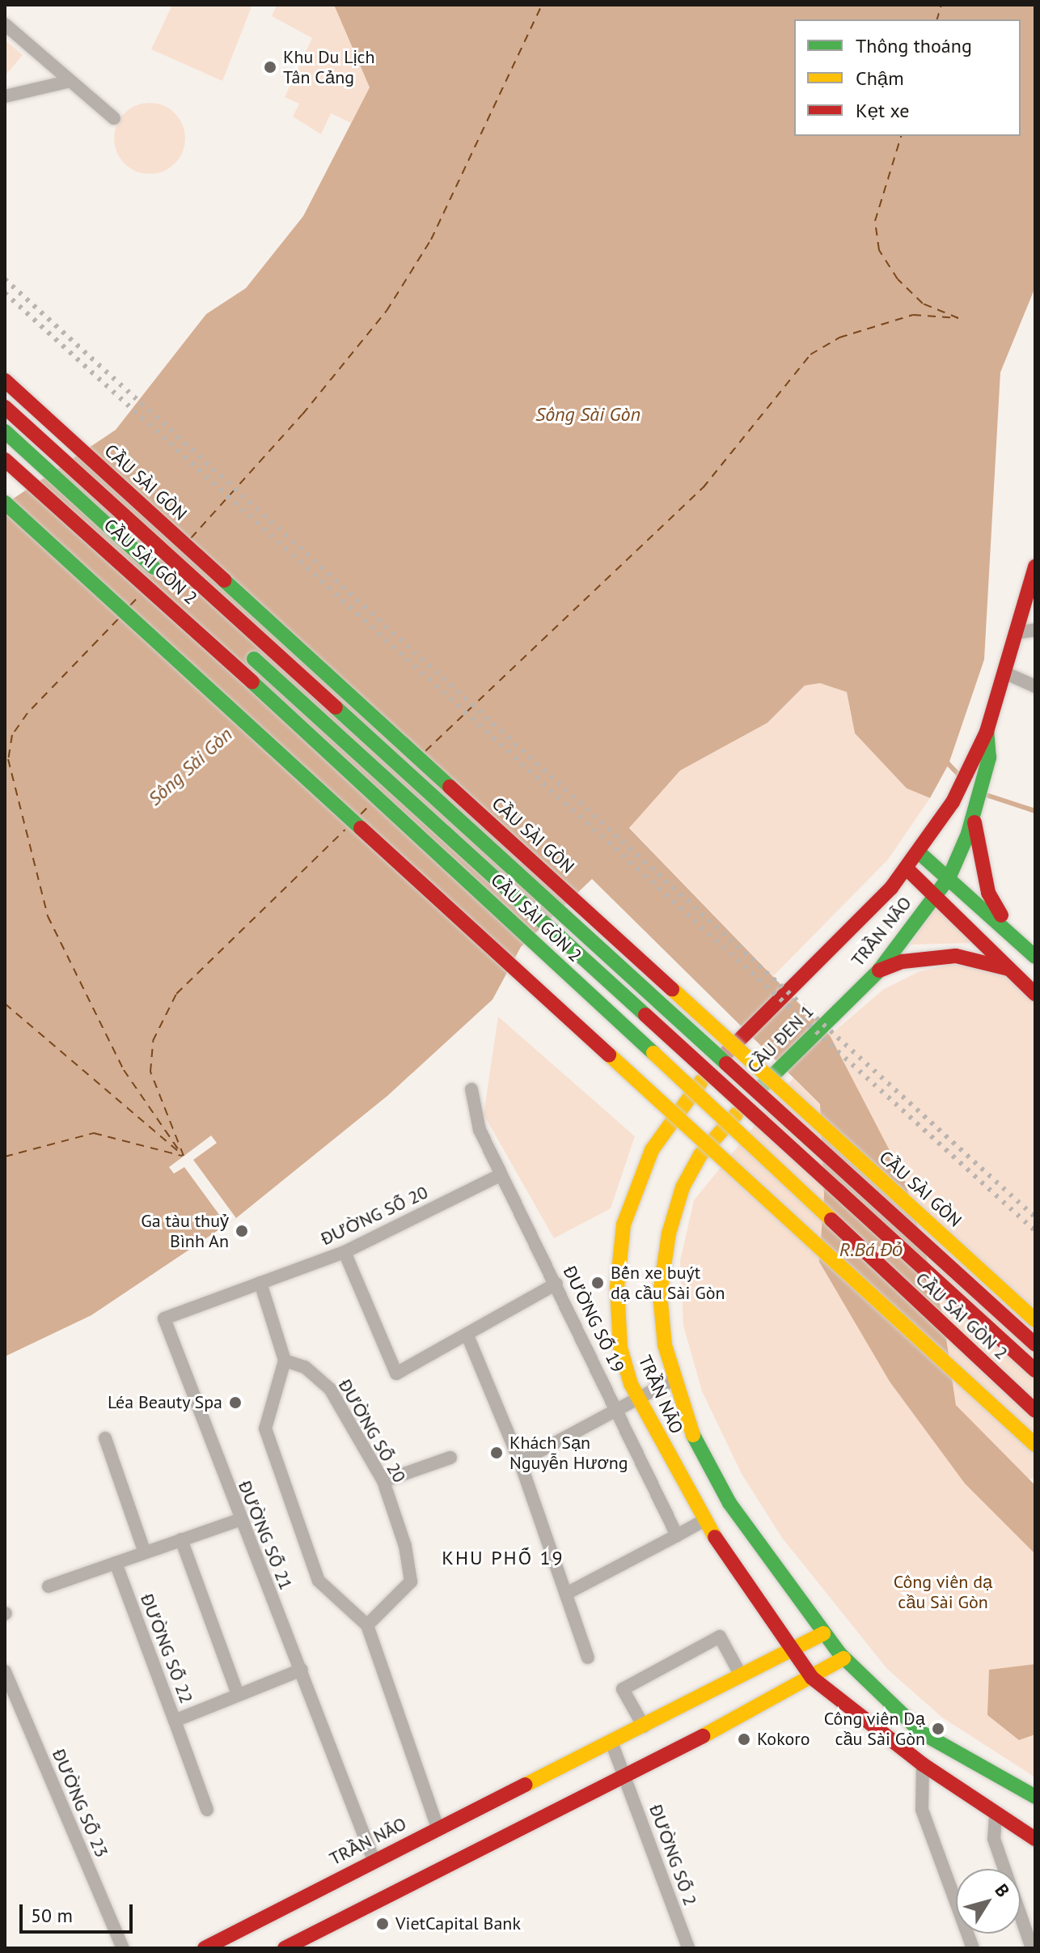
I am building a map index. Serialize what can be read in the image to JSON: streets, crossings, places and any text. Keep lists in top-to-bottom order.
{
  "streets": {
    "main road": [
      "CẦU SÀI GÒN",
      "CẦU SÀI GÒN 2",
      "TRẦN NÃO",
      "CẦU ĐEN 1"
    ],
    "street": [
      "ĐƯỜNG SỐ 20",
      "ĐƯỜNG SỐ 19",
      "ĐƯỜNG SỐ 21",
      "ĐƯỜNG SỐ 22",
      "ĐƯỜNG SỐ 23",
      "ĐƯỜNG SỐ 2"
    ]
  },
  "crossings": [
    ["TRẦN NÃO", "CẦU ĐEN 1"],
    ["TRẦN NÃO", "ĐƯỜNG SỐ 21"],
    ["TRẦN NÃO", "ĐƯỜNG SỐ 2"],
    ["ĐƯỜNG SỐ 20", "ĐƯỜNG SỐ 19"],
    ["ĐƯỜNG SỐ 20", "ĐƯỜNG SỐ 21"],
    ["ĐƯỜNG SỐ 21", "ĐƯỜNG SỐ 22"]
  ],
  "districts": ["KHU PHỐ 19"],
  "water": ["Sông Sài Gòn", "R.Bá Đỏ"],
  "parks": ["Công viên dạ cầu Sài Gòn"],
  "places": [
    "Khu Du Lịch Tân Cảng",
    "Ga tàu thuỷ Bình An",
    "Bến xe buýt dạ cầu Sài Gòn",
    "Léa Beauty Spa",
    "Khách Sạn Nguyễn Hương",
    "Công viên Dạ cầu Sài Gòn",
    "Kokoro",
    "VietCapital Bank"
  ],
  "legend": ["Thông thoáng", "Chậm", "Kẹt xe"],
  "scale_bar": "50 m",
  "north": "top right"
}
